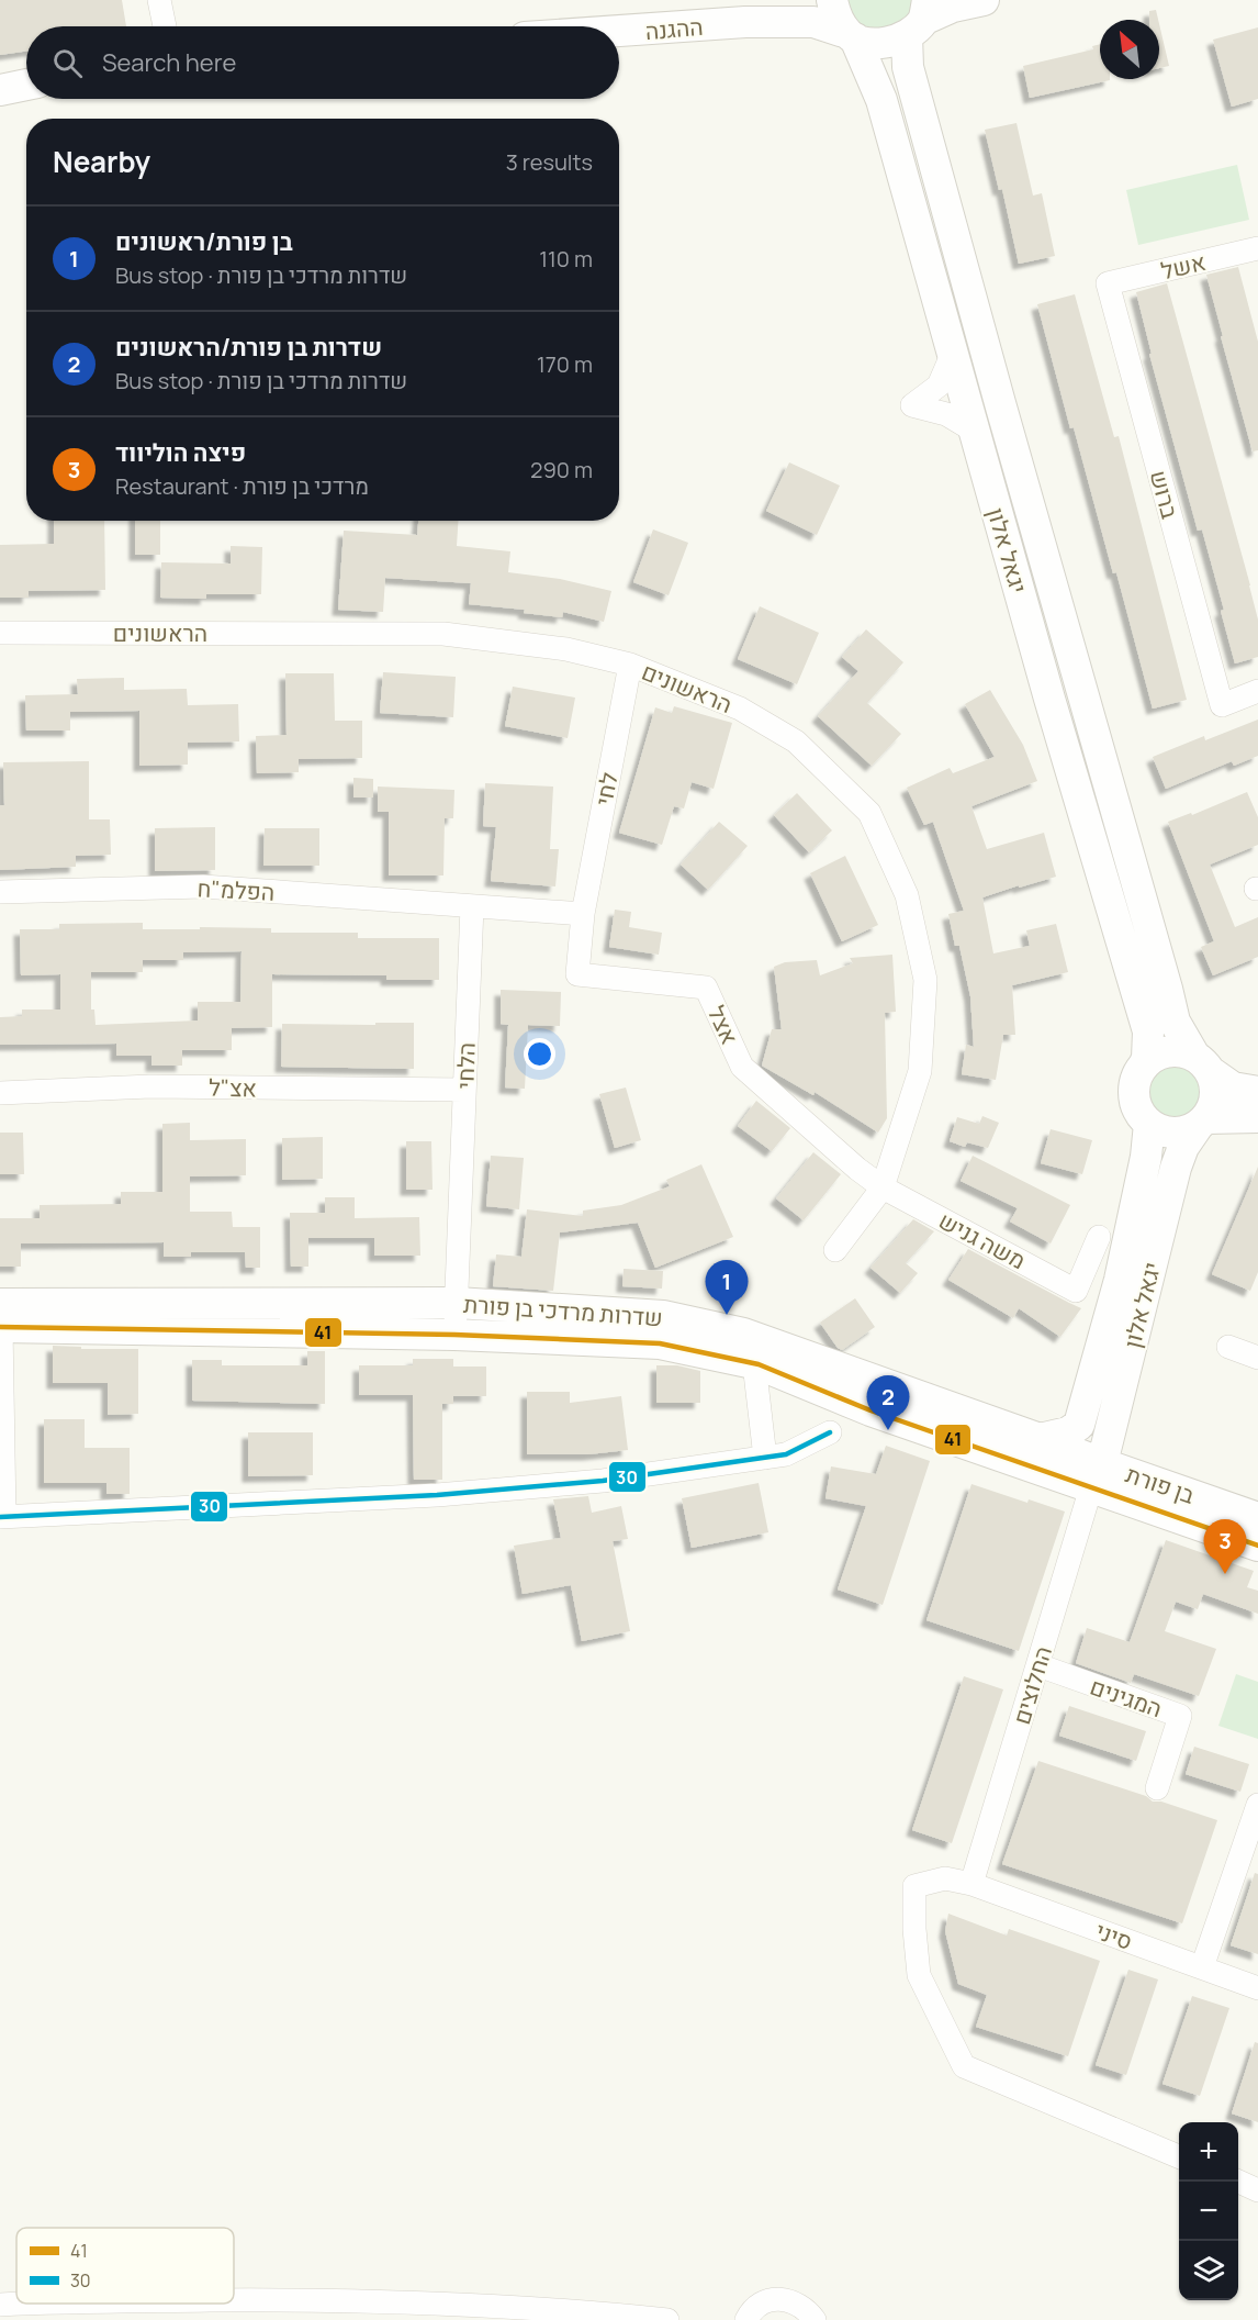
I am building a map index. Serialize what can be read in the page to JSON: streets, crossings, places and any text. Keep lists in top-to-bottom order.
{
  "streets": {
    "street": [
      "ההגנה",
      "אשל",
      "ברוש",
      "יגאל אלון",
      "הראשונים",
      "לחי",
      "הפלמ\"ח",
      "אצל",
      "הלחי",
      "אצ\"ל",
      "משה גניש",
      "שדרות מרדכי בן פורת",
      "בן פורת",
      "החלוצים",
      "המגינים",
      "סיני"
    ]
  },
  "crossings": [
    ["ההגנה", "יגאל אלון"],
    ["אשל", "ברוש"],
    ["יגאל אלון", "משה גניש"],
    ["יגאל אלון", "שדרות מרדכי בן פורת"],
    ["יגאל אלון", "בן פורת"],
    ["יגאל אלון", "החלוצים"],
    ["הראשונים", "לחי"],
    ["הראשונים", "אצל"],
    ["הראשונים", "משה גניש"],
    ["לחי", "אצל"],
    ["הפלמ\"ח", "הלחי"],
    ["אצל", "משה גניש"],
    ["הלחי", "אצ\"ל"],
    ["הלחי", "שדרות מרדכי בן פורת"],
    ["שדרות מרדכי בן פורת", "בן פורת"],
    ["שדרות מרדכי בן פורת", "החלוצים"],
    ["בן פורת", "החלוצים"],
    ["החלוצים", "המגינים"],
    ["החלוצים", "סיני"]
  ],
  "lines": ["transit line 41", "transit line 30"],
  "legend": ["41", "30"],
  "north": "top left",
  "page": {
    "search": "Search here",
    "heading": ["Nearby", "3 results"],
    "list": [
      {
        "mark": "1",
        "name": "בן פורת/ראשונים",
        "note": "Bus stop · שדרות מרדכי בן פורת",
        "value": "110 m"
      },
      {
        "mark": "2",
        "name": "שדרות בן פורת/הראשונים",
        "note": "Bus stop · שדרות מרדכי בן פורת",
        "value": "170 m"
      },
      {
        "mark": "3",
        "name": "פיצה הוליווד",
        "note": "Restaurant · מרדכי בן פורת",
        "value": "290 m"
      }
    ],
    "pins": ["1", "2", "3"],
    "map_buttons": ["+", "−"]
  }
}
